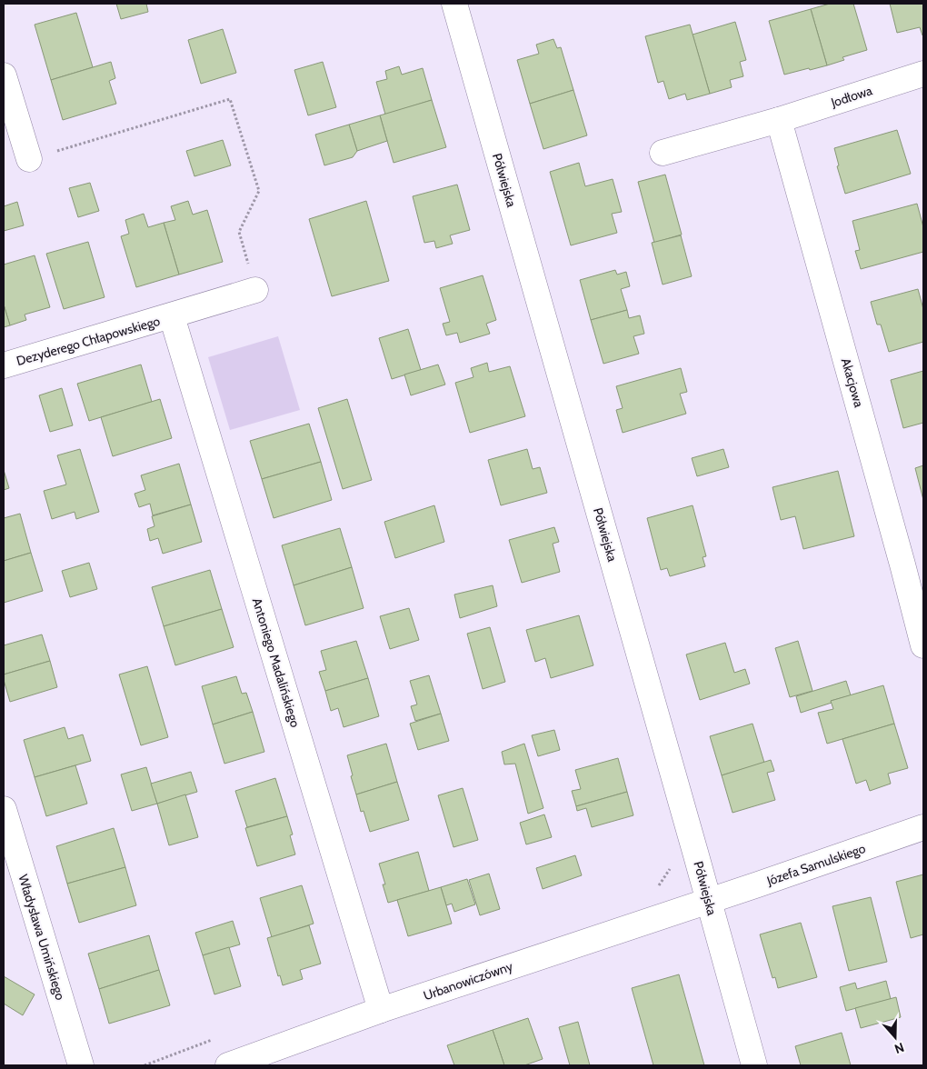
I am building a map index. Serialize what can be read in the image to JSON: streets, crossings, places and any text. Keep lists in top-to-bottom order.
{
  "streets": {
    "street": [
      "Jodłowa",
      "Półwiejska",
      "Dezyderego Chłapowskiego",
      "Akacjowa",
      "Antoniego Madalińskiego",
      "Józefa Samulskiego",
      "Władysława Umińskiego",
      "Urbanowiczówny"
    ]
  },
  "crossings": [
    ["Jodłowa", "Akacjowa"],
    ["Półwiejska", "Józefa Samulskiego"],
    ["Półwiejska", "Urbanowiczówny"],
    ["Dezyderego Chłapowskiego", "Antoniego Madalińskiego"],
    ["Antoniego Madalińskiego", "Urbanowiczówny"],
    ["Józefa Samulskiego", "Urbanowiczówny"]
  ],
  "north": "bottom"
}
